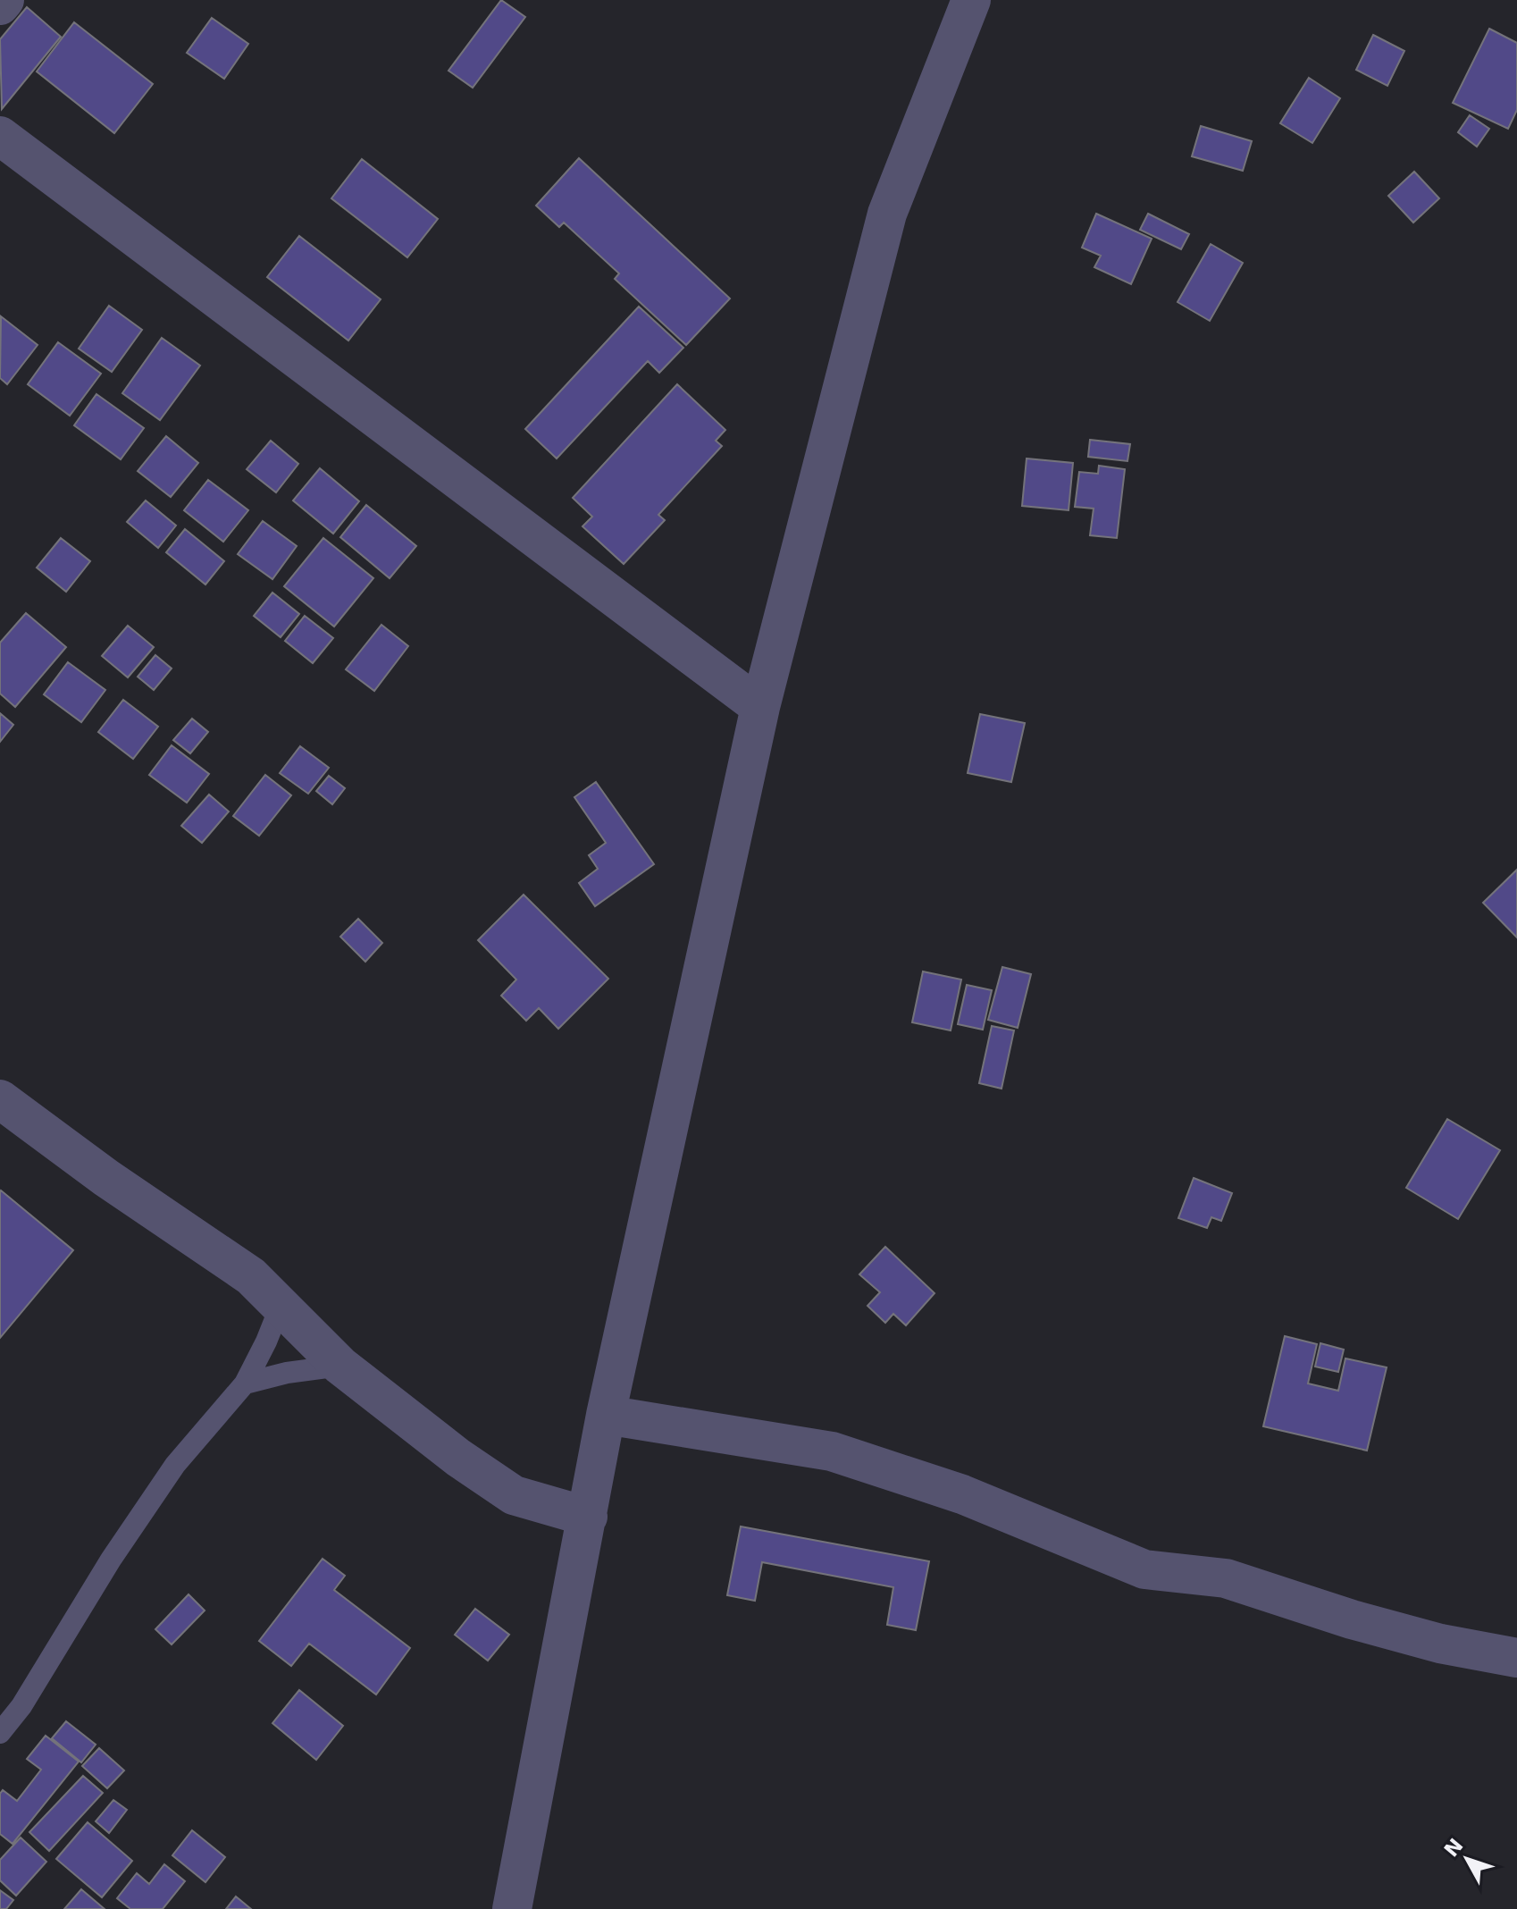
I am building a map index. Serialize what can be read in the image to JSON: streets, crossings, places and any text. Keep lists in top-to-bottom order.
{
  "north": "top left"
}
